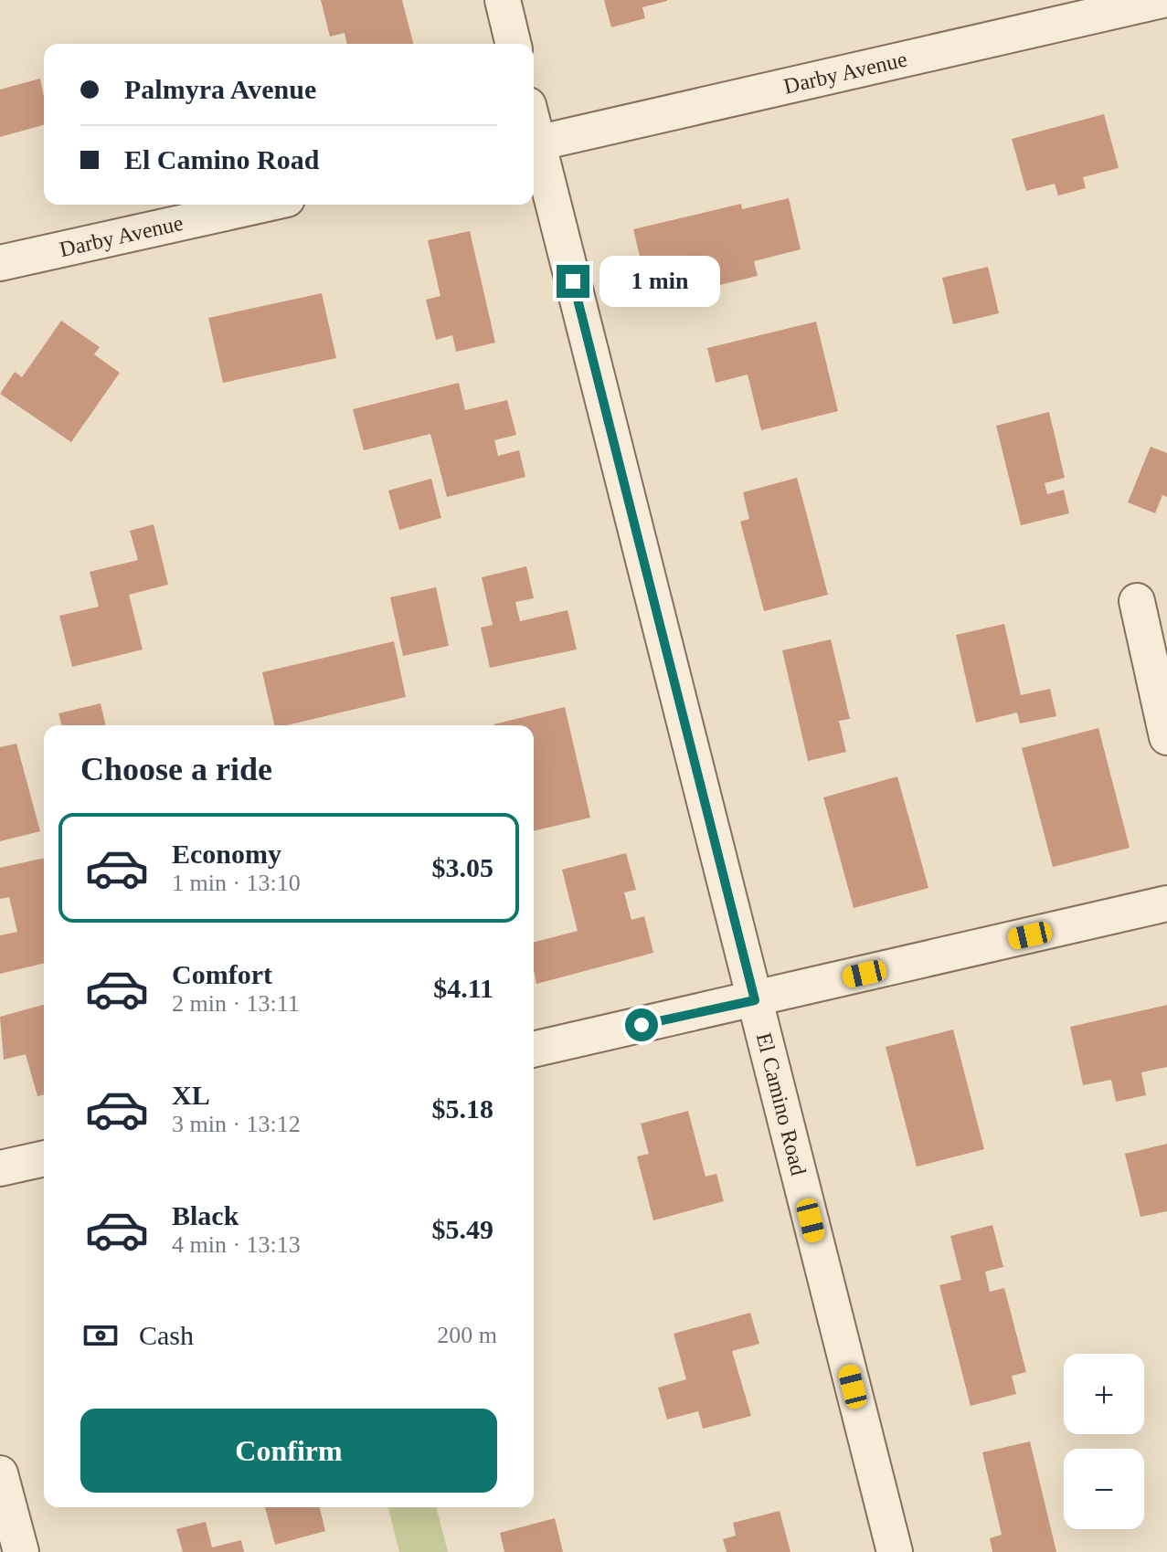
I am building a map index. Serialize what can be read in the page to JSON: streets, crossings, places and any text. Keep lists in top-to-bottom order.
{
  "streets": {
    "street": ["Darby Avenue", "El Camino Road"]
  },
  "page": {
    "banner": ["Palmyra Avenue", "El Camino Road"],
    "bubble": "1 min",
    "heading": "Choose a ride",
    "list": [
      {
        "name": "Economy",
        "note": "1 min · 13:10",
        "value": "$3.05"
      },
      {
        "name": "Comfort",
        "note": "2 min · 13:11",
        "value": "$4.11"
      },
      {
        "name": "XL",
        "note": "3 min · 13:12",
        "value": "$5.18"
      },
      {
        "name": "Black",
        "note": "4 min · 13:13",
        "value": "$5.49"
      }
    ],
    "pay": ["Cash", "200 m"],
    "map_buttons": ["+", "−"],
    "buttons": "Confirm"
  }
}
